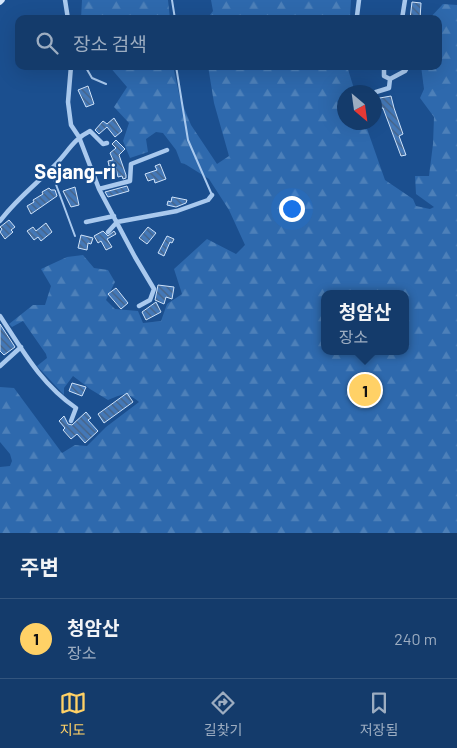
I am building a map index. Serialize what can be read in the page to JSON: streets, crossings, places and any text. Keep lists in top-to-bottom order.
{
  "districts": ["Sejang-ri"],
  "north": "bottom right",
  "page": {
    "search": "장소 검색",
    "popup": ["청암산", "장소"],
    "pins": "1",
    "heading": "주변",
    "list": [
      {
        "mark": "1",
        "name": "청암산",
        "note": "장소",
        "value": "240 m"
      }
    ],
    "nav": ["지도", "길찾기", "저장됨"]
  }
}
